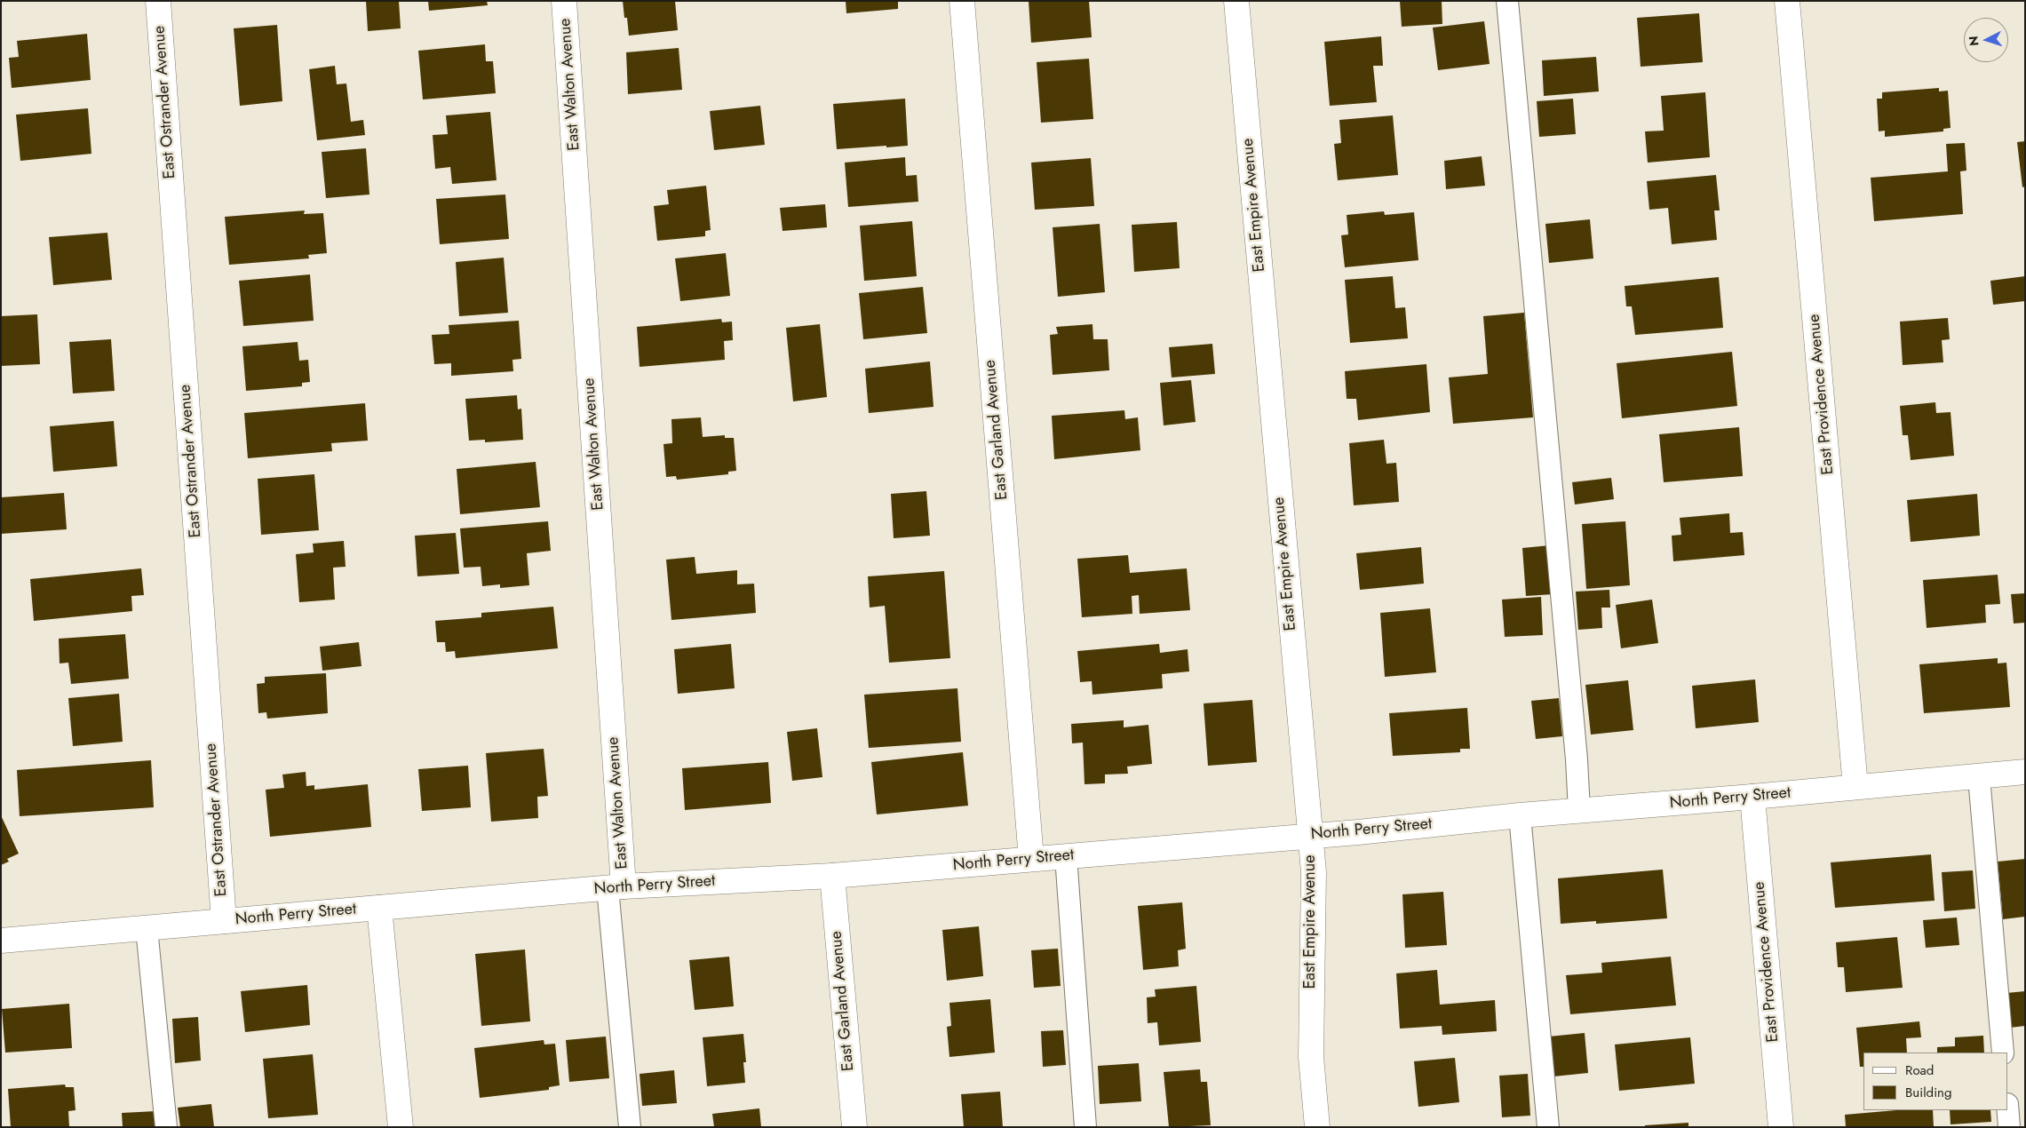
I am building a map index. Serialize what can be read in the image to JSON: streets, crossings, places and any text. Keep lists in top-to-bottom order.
{
  "streets": {
    "street": [
      "East Walton Avenue",
      "East Ostrander Avenue",
      "East Empire Avenue",
      "East Providence Avenue",
      "East Garland Avenue",
      "North Perry Street"
    ]
  },
  "crossings": [
    ["East Walton Avenue", "North Perry Street"],
    ["East Ostrander Avenue", "North Perry Street"],
    ["East Empire Avenue", "North Perry Street"],
    ["East Providence Avenue", "North Perry Street"],
    ["East Garland Avenue", "North Perry Street"]
  ],
  "legend": ["Road", "Building"],
  "north": "left"
}
